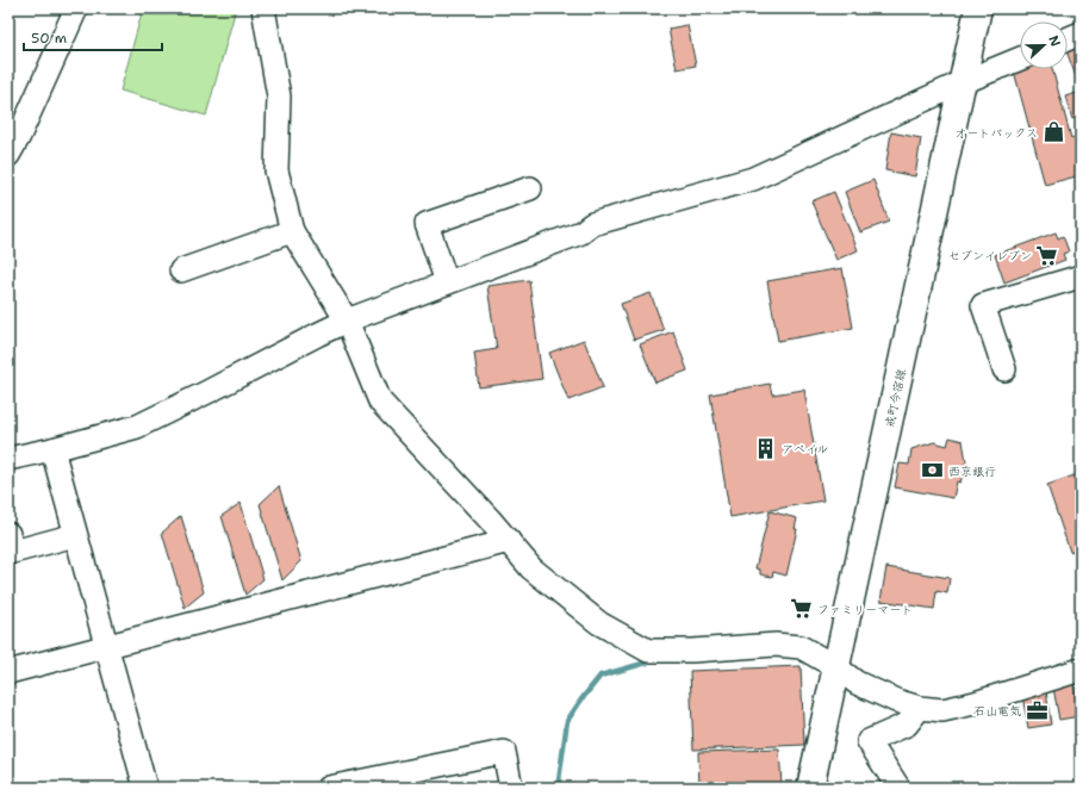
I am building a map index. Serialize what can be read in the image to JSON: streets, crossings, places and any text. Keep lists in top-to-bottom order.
{
  "streets": {
    "street": ["戒町今宿線"]
  },
  "places": {
    "shop": ["オートバックス"],
    "supermarket": ["セブンイレブン", "ファミリーマート"],
    "building": ["アベイル"],
    "bank": ["西京銀行"],
    "office": ["石山電気"]
  },
  "scale_bar": "50 m",
  "north": "right"
}
